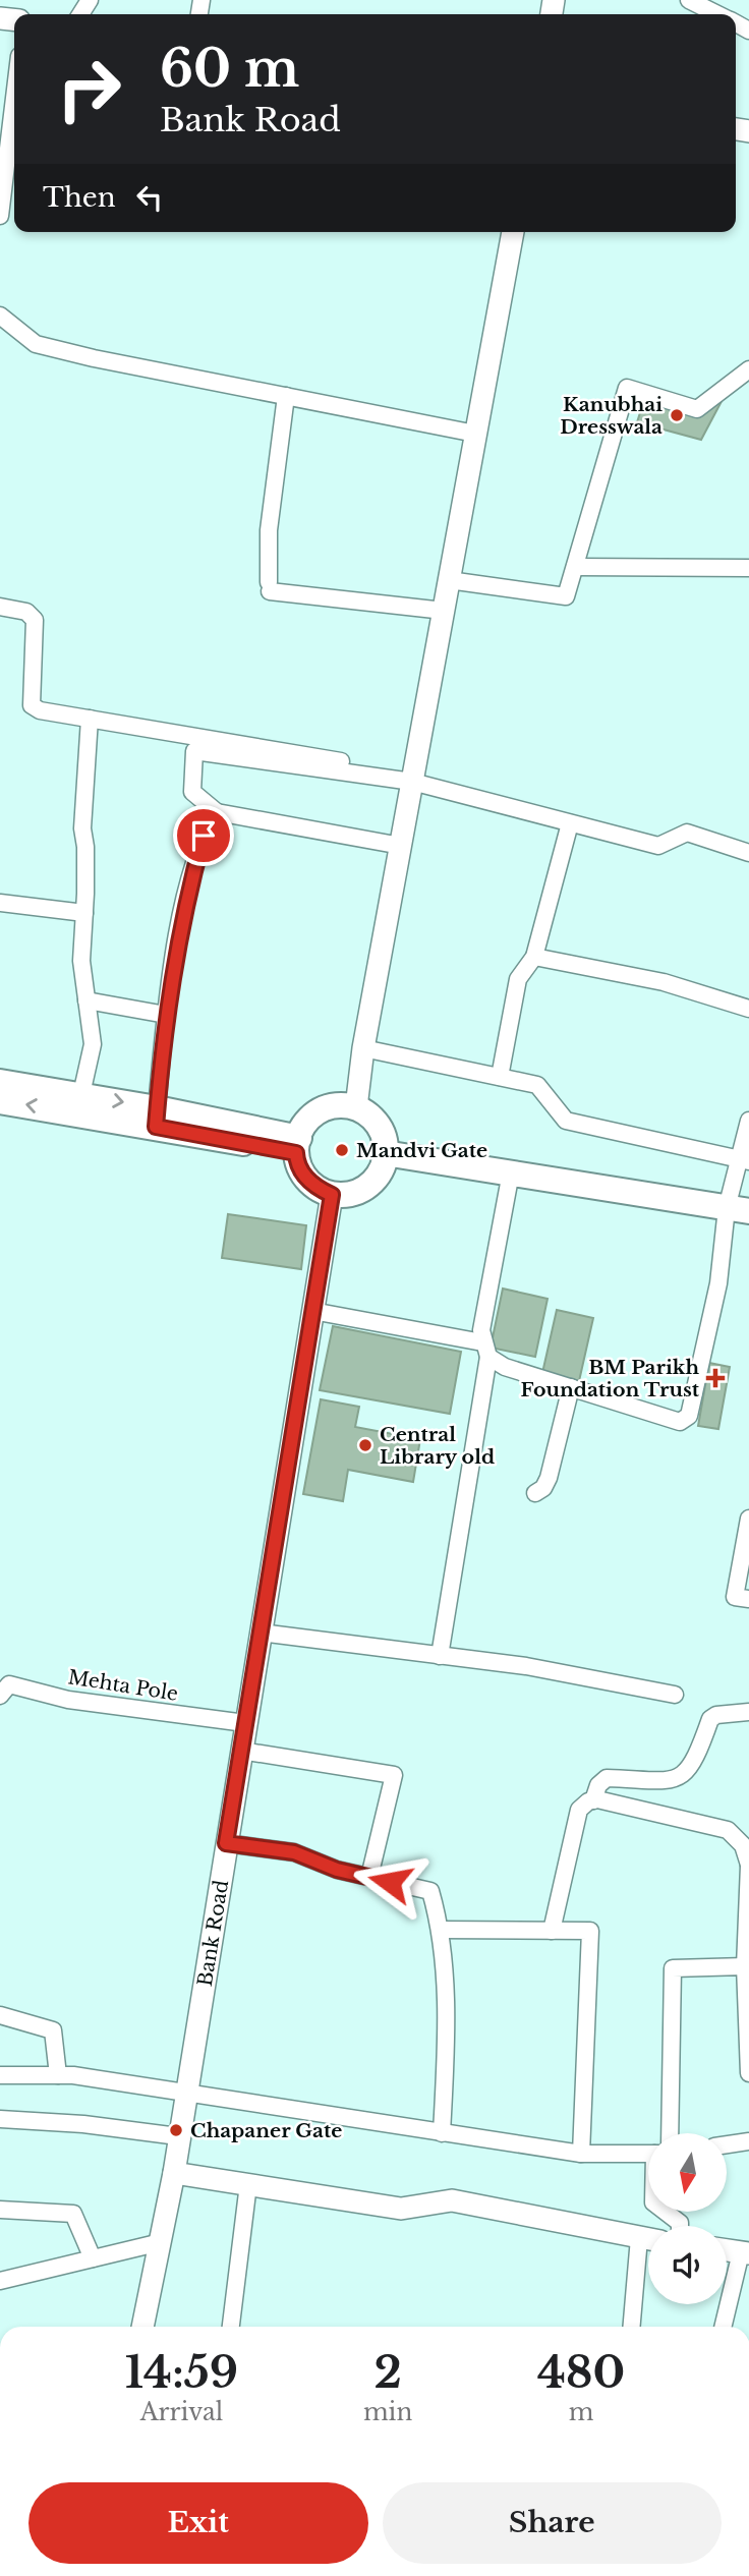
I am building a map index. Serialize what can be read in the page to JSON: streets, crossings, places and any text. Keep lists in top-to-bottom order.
{
  "streets": {
    "main road": ["Bank Road"],
    "street": ["Mehta Pole"]
  },
  "crossings": [
    ["Mehta Pole", "Bank Road"]
  ],
  "places": {
    "other": [
      "Kanubhai Dresswala",
      "Mandvi Gate",
      "Central Library old",
      "Chapaner Gate"
    ],
    "health": ["BM Parikh Foundation Trust"]
  },
  "north": "bottom",
  "page": {
    "turn": ["60 m", "Bank Road"],
    "then": "Then",
    "eta": [
      "14:59",
      "Arrival",
      "2",
      "min",
      "480",
      "m"
    ],
    "buttons": ["Exit", "Share"]
  }
}
